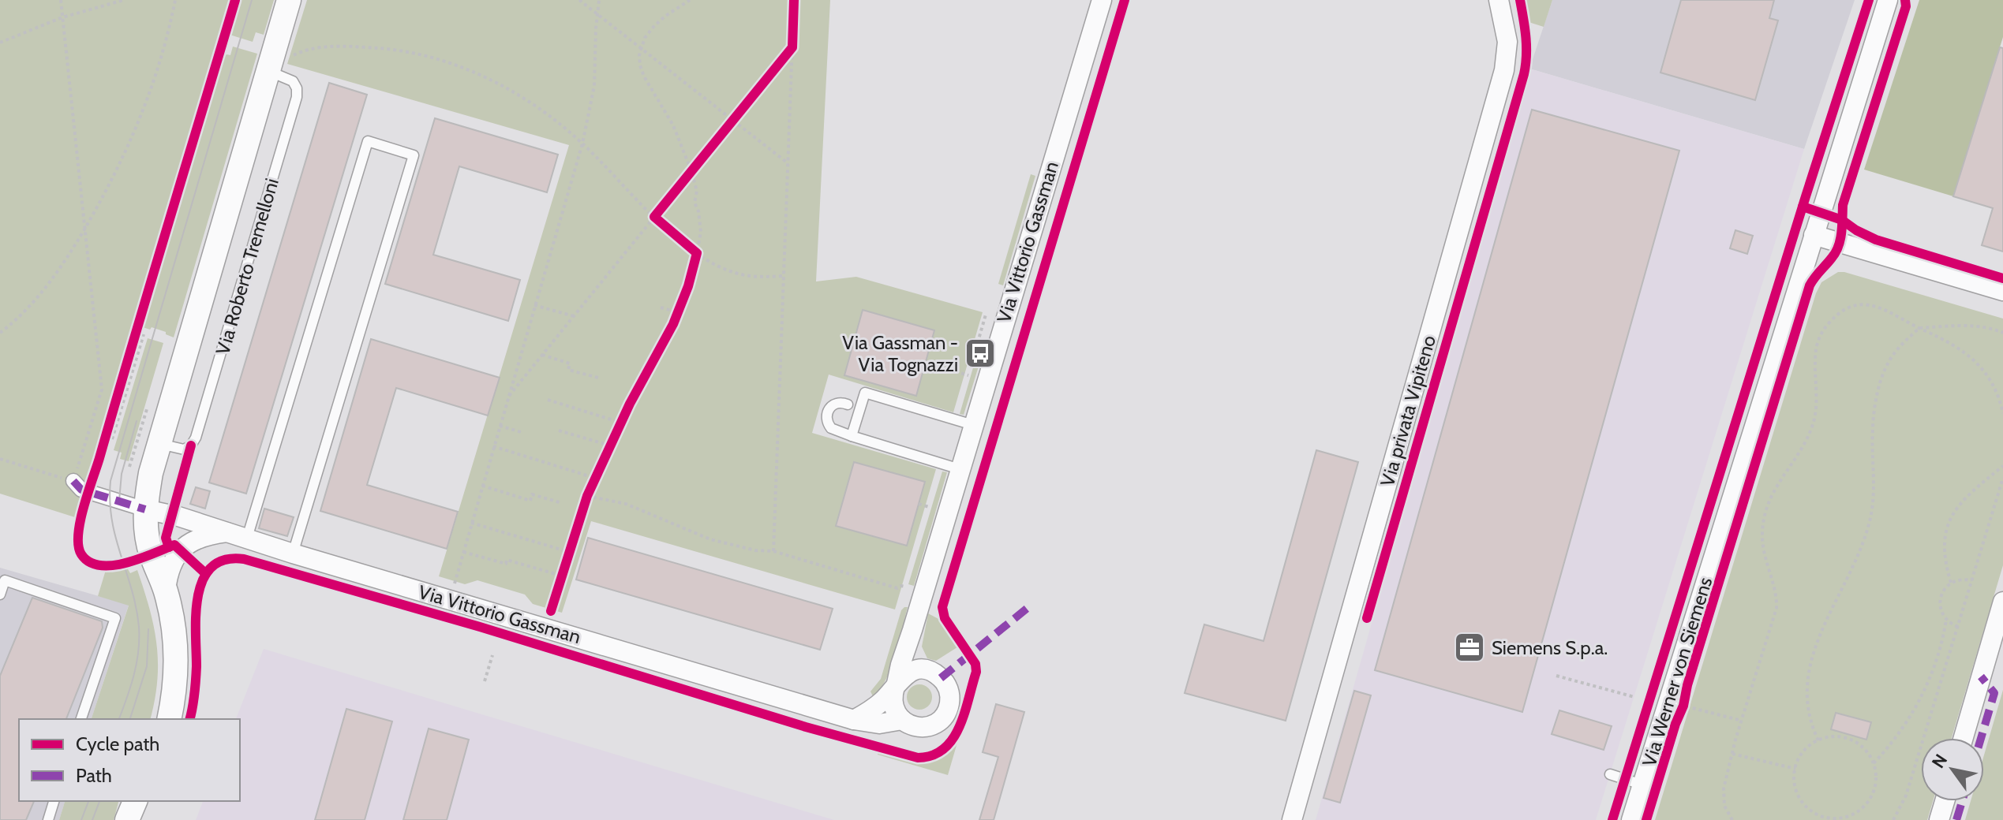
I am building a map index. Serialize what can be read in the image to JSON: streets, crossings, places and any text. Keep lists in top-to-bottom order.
{
  "streets": {
    "street": [
      "Via Vittorio Gassman",
      "Via Roberto Tremelloni",
      "Via privata Vipiteno",
      "Via Werner von Siemens"
    ]
  },
  "crossings": [
    ["Via Vittorio Gassman", "Via Roberto Tremelloni"]
  ],
  "places": {
    "bus stop": ["Via Gassman - Via Tognazzi"],
    "office": ["Siemens S.p.a."]
  },
  "legend": ["Cycle path", "Path"],
  "north": "top left"
}
